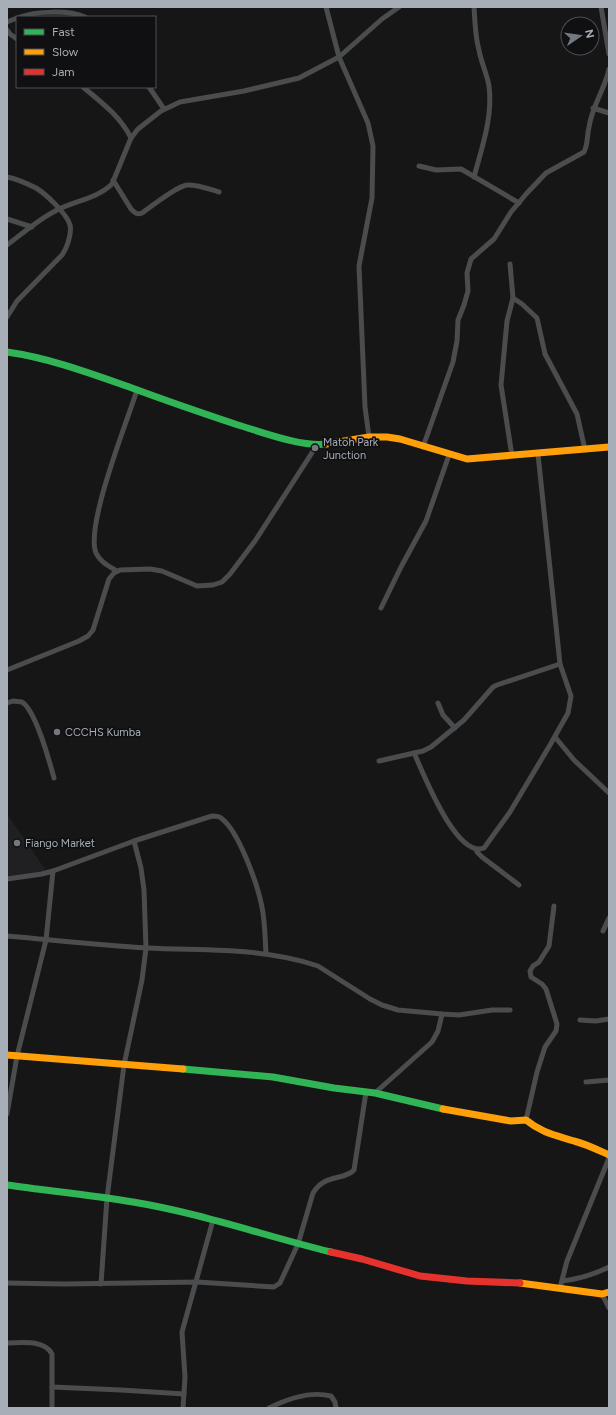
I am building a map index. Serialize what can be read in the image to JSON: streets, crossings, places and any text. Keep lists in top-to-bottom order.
{
  "places": ["Matoh Park Junction", "CCCHS Kumba", "Fiango Market"],
  "legend": ["Fast", "Slow", "Jam"],
  "north": "right"
}
